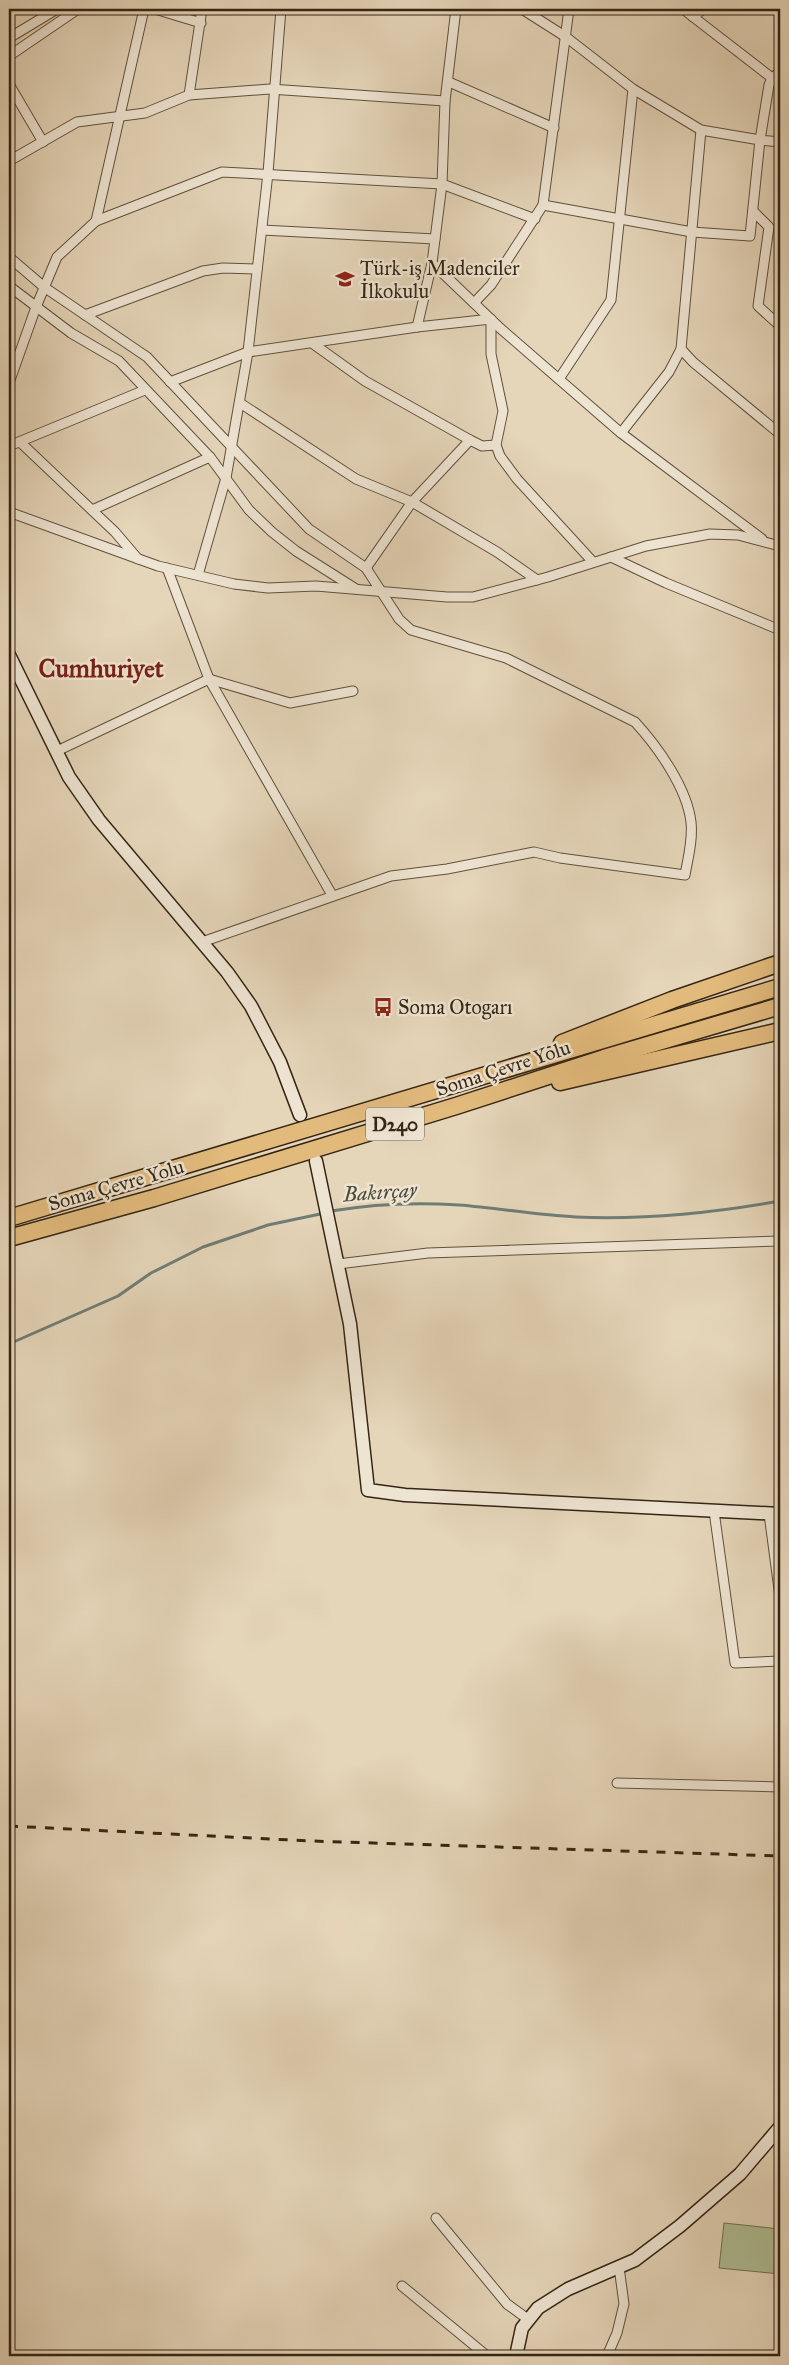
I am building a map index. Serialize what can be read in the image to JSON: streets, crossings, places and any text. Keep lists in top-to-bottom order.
{
  "streets": {
    "highway": ["Soma Çevre Yolu", "D240"]
  },
  "districts": ["Cumhuriyet"],
  "water": ["Bakırçay"],
  "places": {
    "school or university": ["Türk-iş Madenciler İlkokulu"],
    "bus stop": ["Soma Otogarı"]
  }
}
